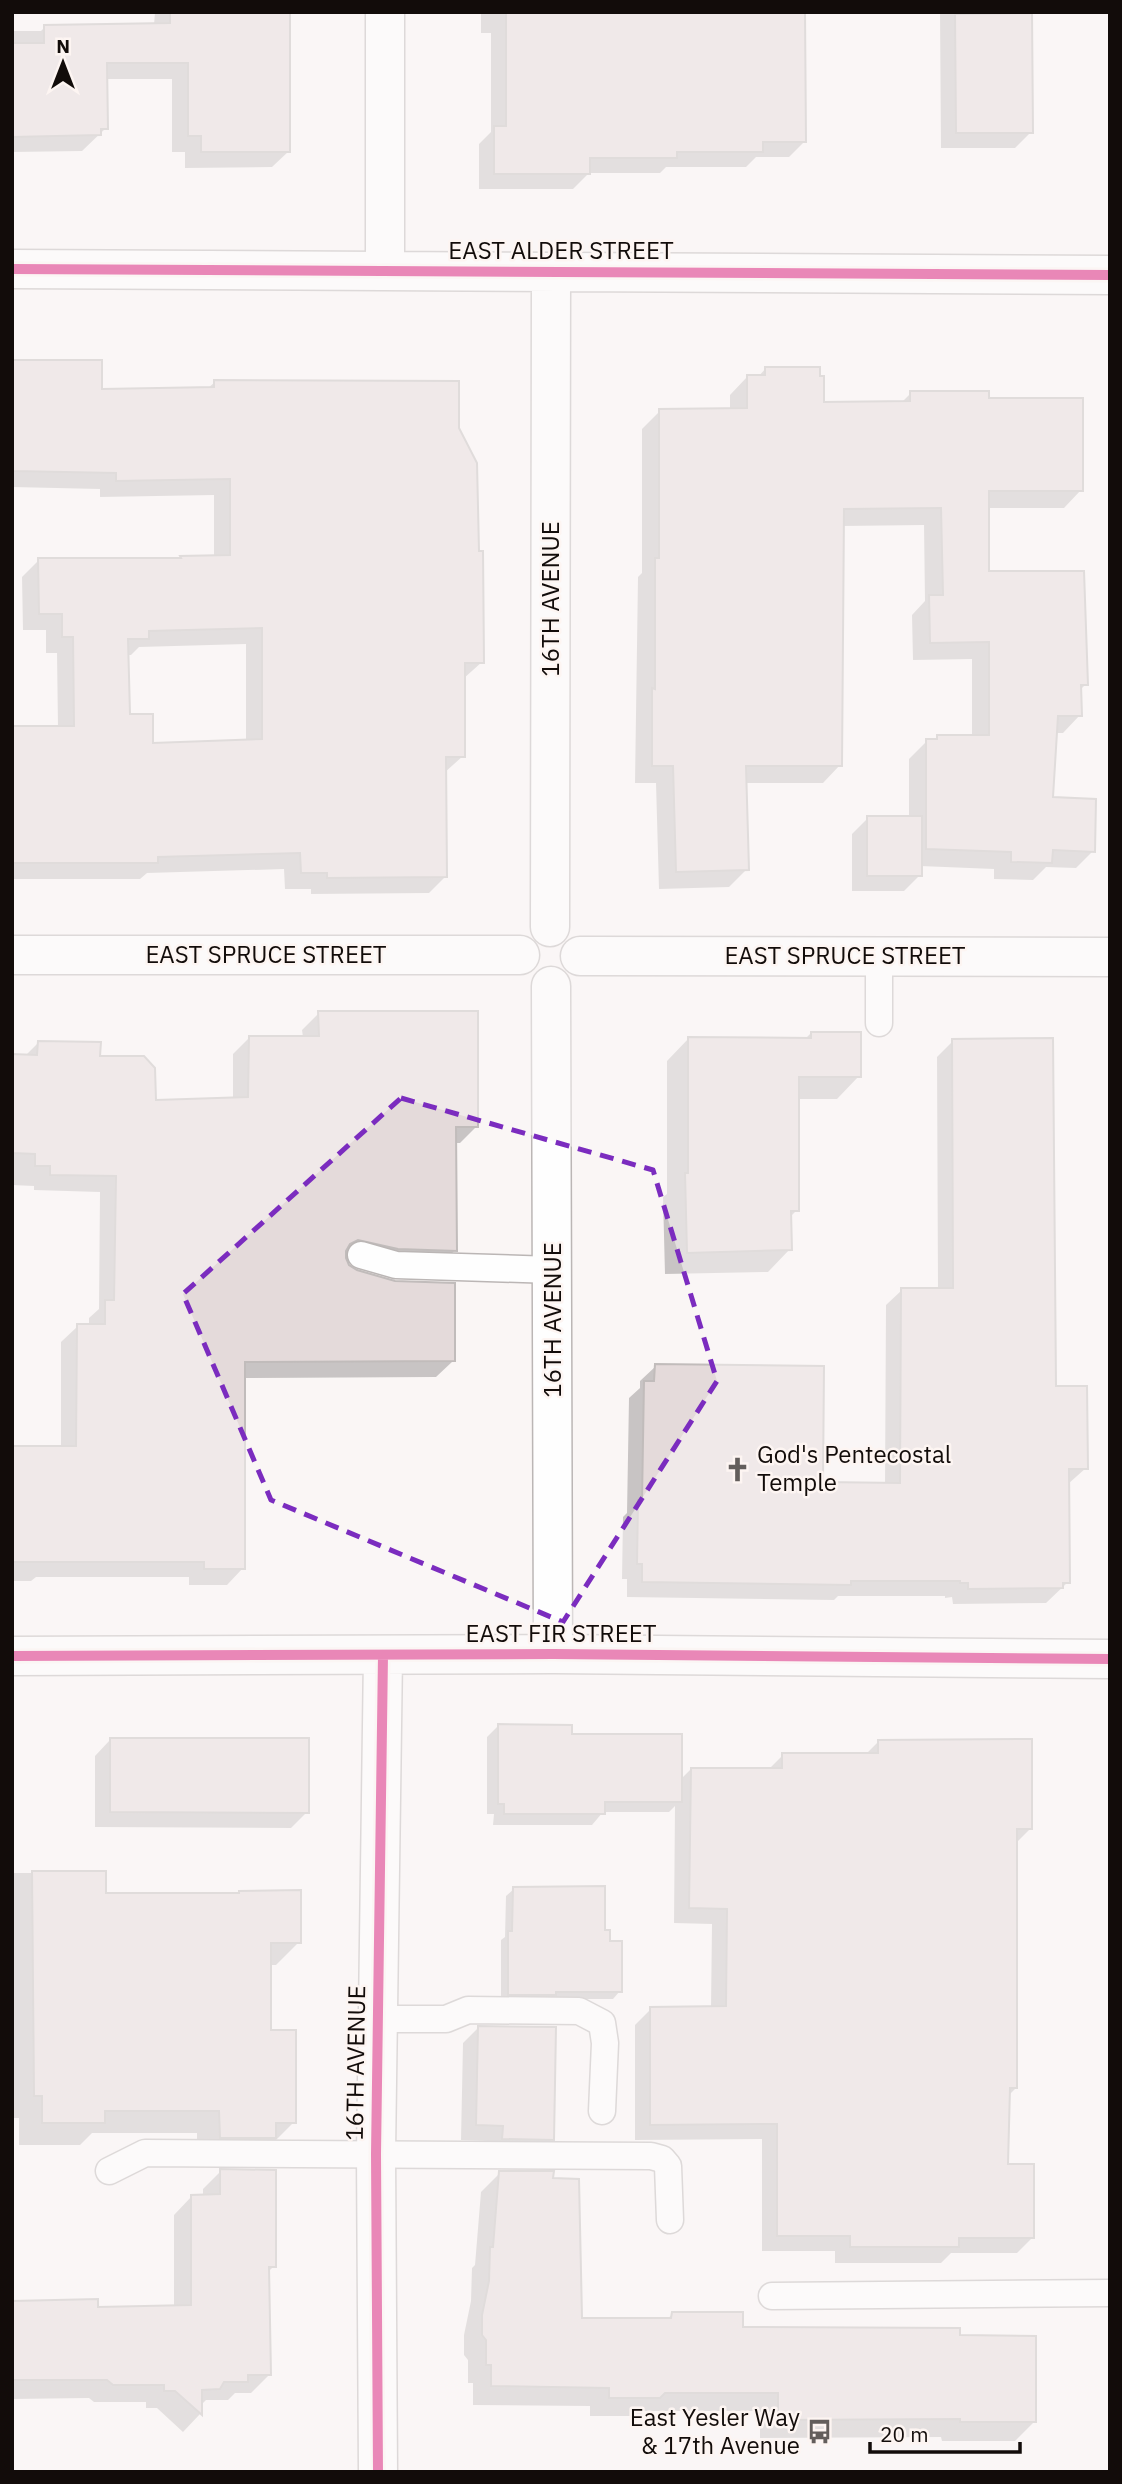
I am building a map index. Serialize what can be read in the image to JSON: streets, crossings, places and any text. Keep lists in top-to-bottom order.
{
  "streets": {
    "street": [
      "EAST ALDER STREET",
      "16TH AVENUE",
      "EAST SPRUCE STREET",
      "EAST FIR STREET"
    ]
  },
  "crossings": [
    ["EAST ALDER STREET", "16TH AVENUE"],
    ["16TH AVENUE", "EAST SPRUCE STREET"],
    ["16TH AVENUE", "EAST FIR STREET"]
  ],
  "places": {
    "church": ["God's Pentecostal Temple"],
    "bus stop": ["East Yesler Way & 17th Avenue"]
  },
  "scale_bar": "20 m",
  "north": "top"
}
